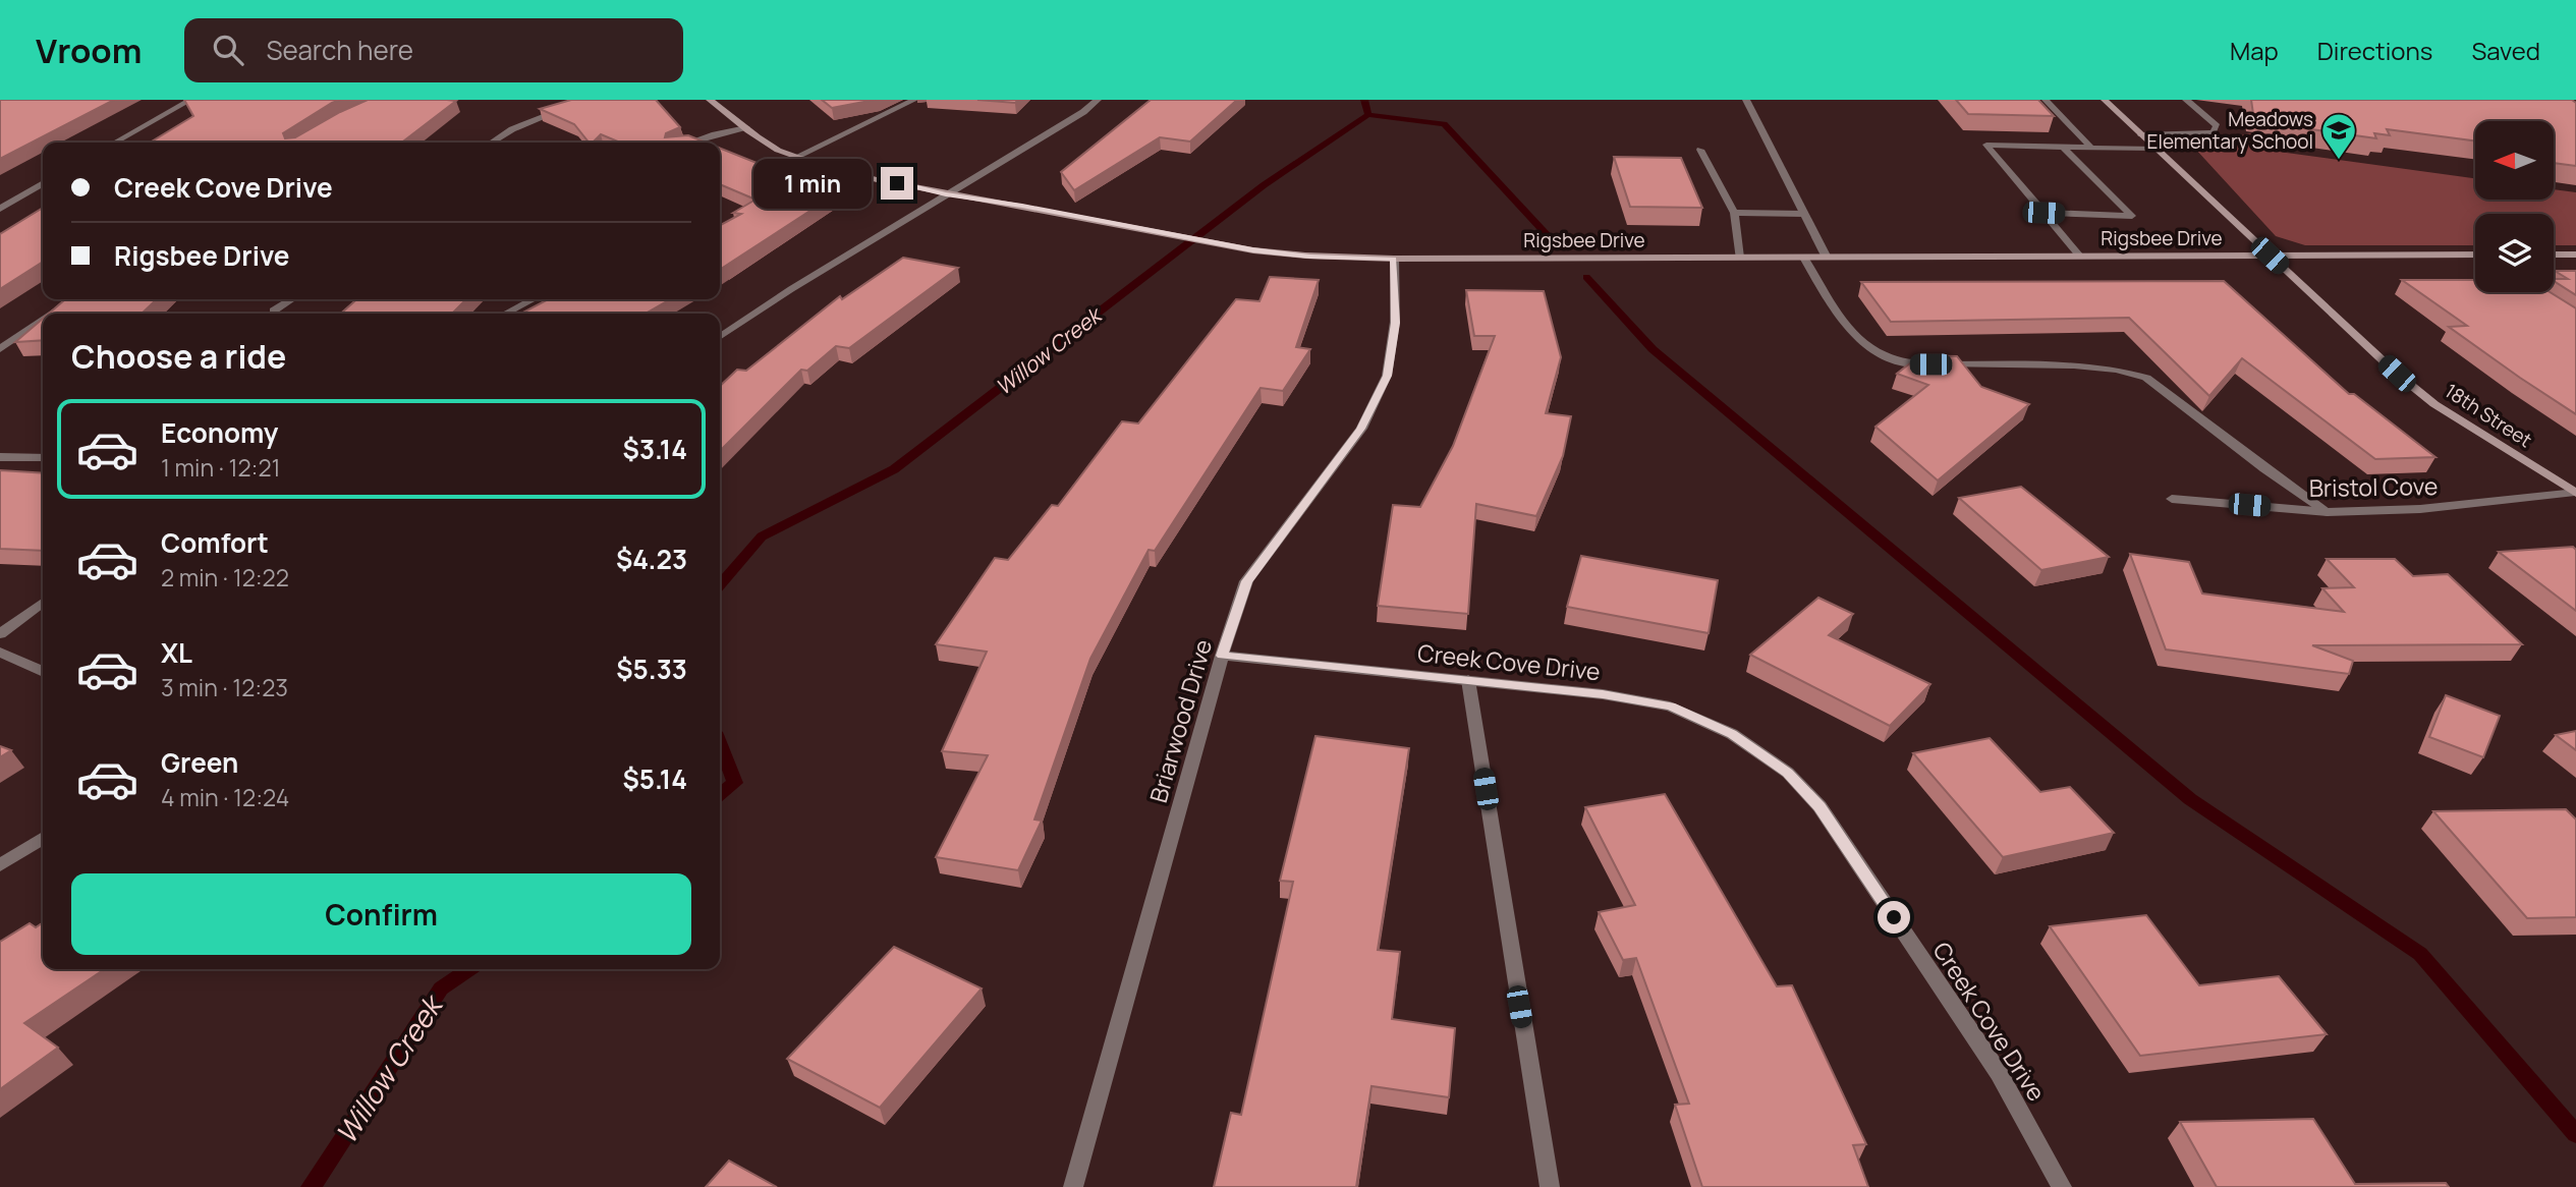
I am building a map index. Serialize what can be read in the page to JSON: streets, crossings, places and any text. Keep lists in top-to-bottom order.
{
  "streets": {
    "street": [
      "Rigsbee Drive",
      "18th Street",
      "Bristol Cove",
      "Creek Cove Drive",
      "Briarwood Drive"
    ]
  },
  "crossings": [
    ["Rigsbee Drive", "18th Street"],
    ["Rigsbee Drive", "Briarwood Drive"],
    ["18th Street", "Bristol Cove"],
    ["Creek Cove Drive", "Briarwood Drive"]
  ],
  "water": ["Willow Creek"],
  "places": {
    "school or university": ["Meadows Elementary School"]
  },
  "north": "left",
  "page": {
    "header": "Vroom",
    "search": "Search here",
    "nav": ["Map", "Directions", "Saved"],
    "banner": ["Creek Cove Drive", "Rigsbee Drive"],
    "bubble": "1 min",
    "heading": "Choose a ride",
    "list": [
      {
        "name": "Economy",
        "note": "1 min · 12:21",
        "value": "$3.14"
      },
      {
        "name": "Comfort",
        "note": "2 min · 12:22",
        "value": "$4.23"
      },
      {
        "name": "XL",
        "note": "3 min · 12:23",
        "value": "$5.33"
      },
      {
        "name": "Green",
        "note": "4 min · 12:24",
        "value": "$5.14"
      }
    ],
    "buttons": "Confirm"
  }
}
